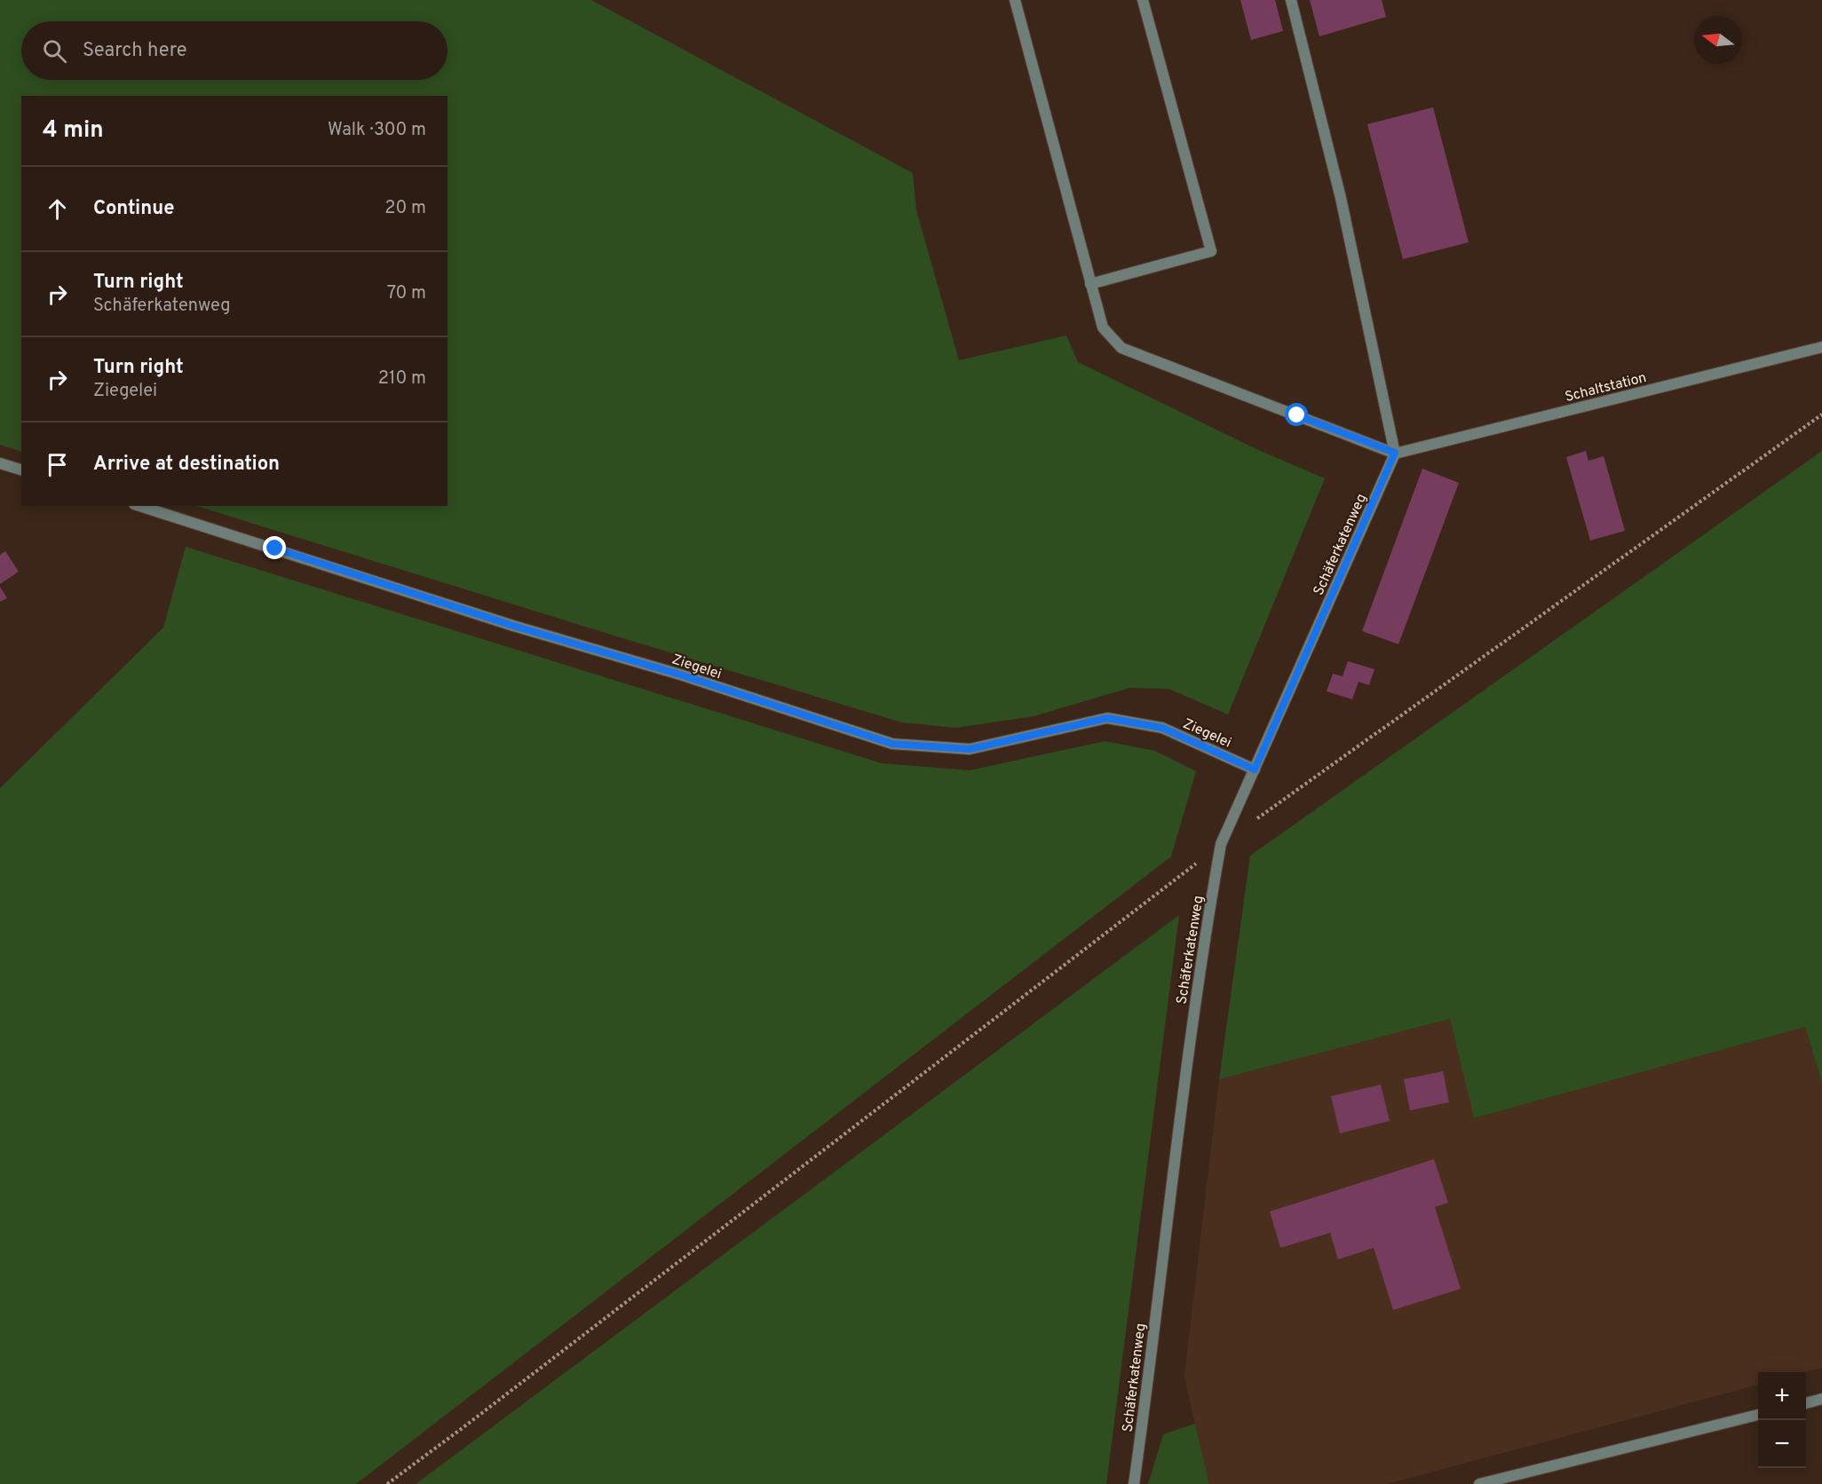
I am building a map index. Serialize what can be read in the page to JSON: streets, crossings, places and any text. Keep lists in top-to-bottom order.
{
  "streets": {
    "street": ["Schaltstation", "Schäferkatenweg", "Ziegelei"]
  },
  "crossings": [
    ["Schaltstation", "Schäferkatenweg"],
    ["Schäferkatenweg", "Ziegelei"]
  ],
  "north": "left",
  "page": {
    "search": "Search here",
    "heading": ["4 min", "Walk · 300 m"],
    "list": [
      ["Continue", "20 m"],
      ["Turn right", "Schäferkatenweg", "70 m"],
      ["Turn right", "Ziegelei", "210 m"],
      "Arrive at destination"
    ],
    "map_buttons": ["+", "−"]
  }
}
